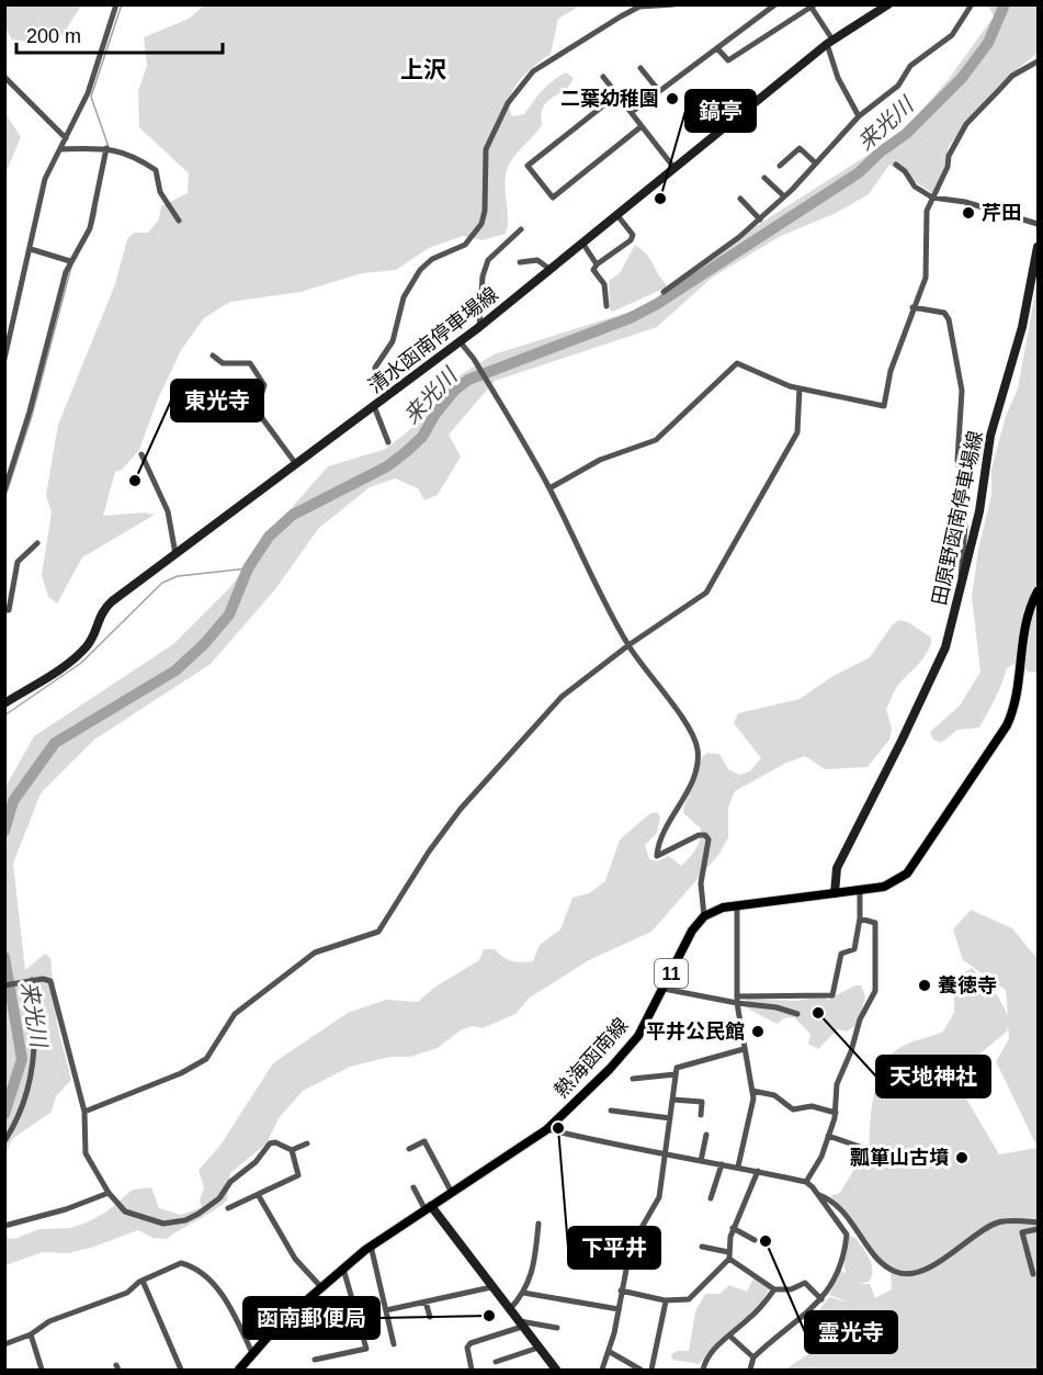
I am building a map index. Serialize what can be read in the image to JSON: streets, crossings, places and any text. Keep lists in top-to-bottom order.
{
  "streets": {
    "main road": [
      "清水函南停車場線",
      "田原野函南停車場線",
      "11",
      "熱海函南線"
    ]
  },
  "districts": ["上沢"],
  "water": ["来光川"],
  "places": [
    "二葉幼稚園",
    "鎬亭",
    "芹田",
    "東光寺",
    "養徳寺",
    "天地神社",
    "平井公民館",
    "下平井",
    "瓢箪山古墳",
    "霊光寺",
    "函南郵便局"
  ],
  "scale_bar": "200 m"
}
